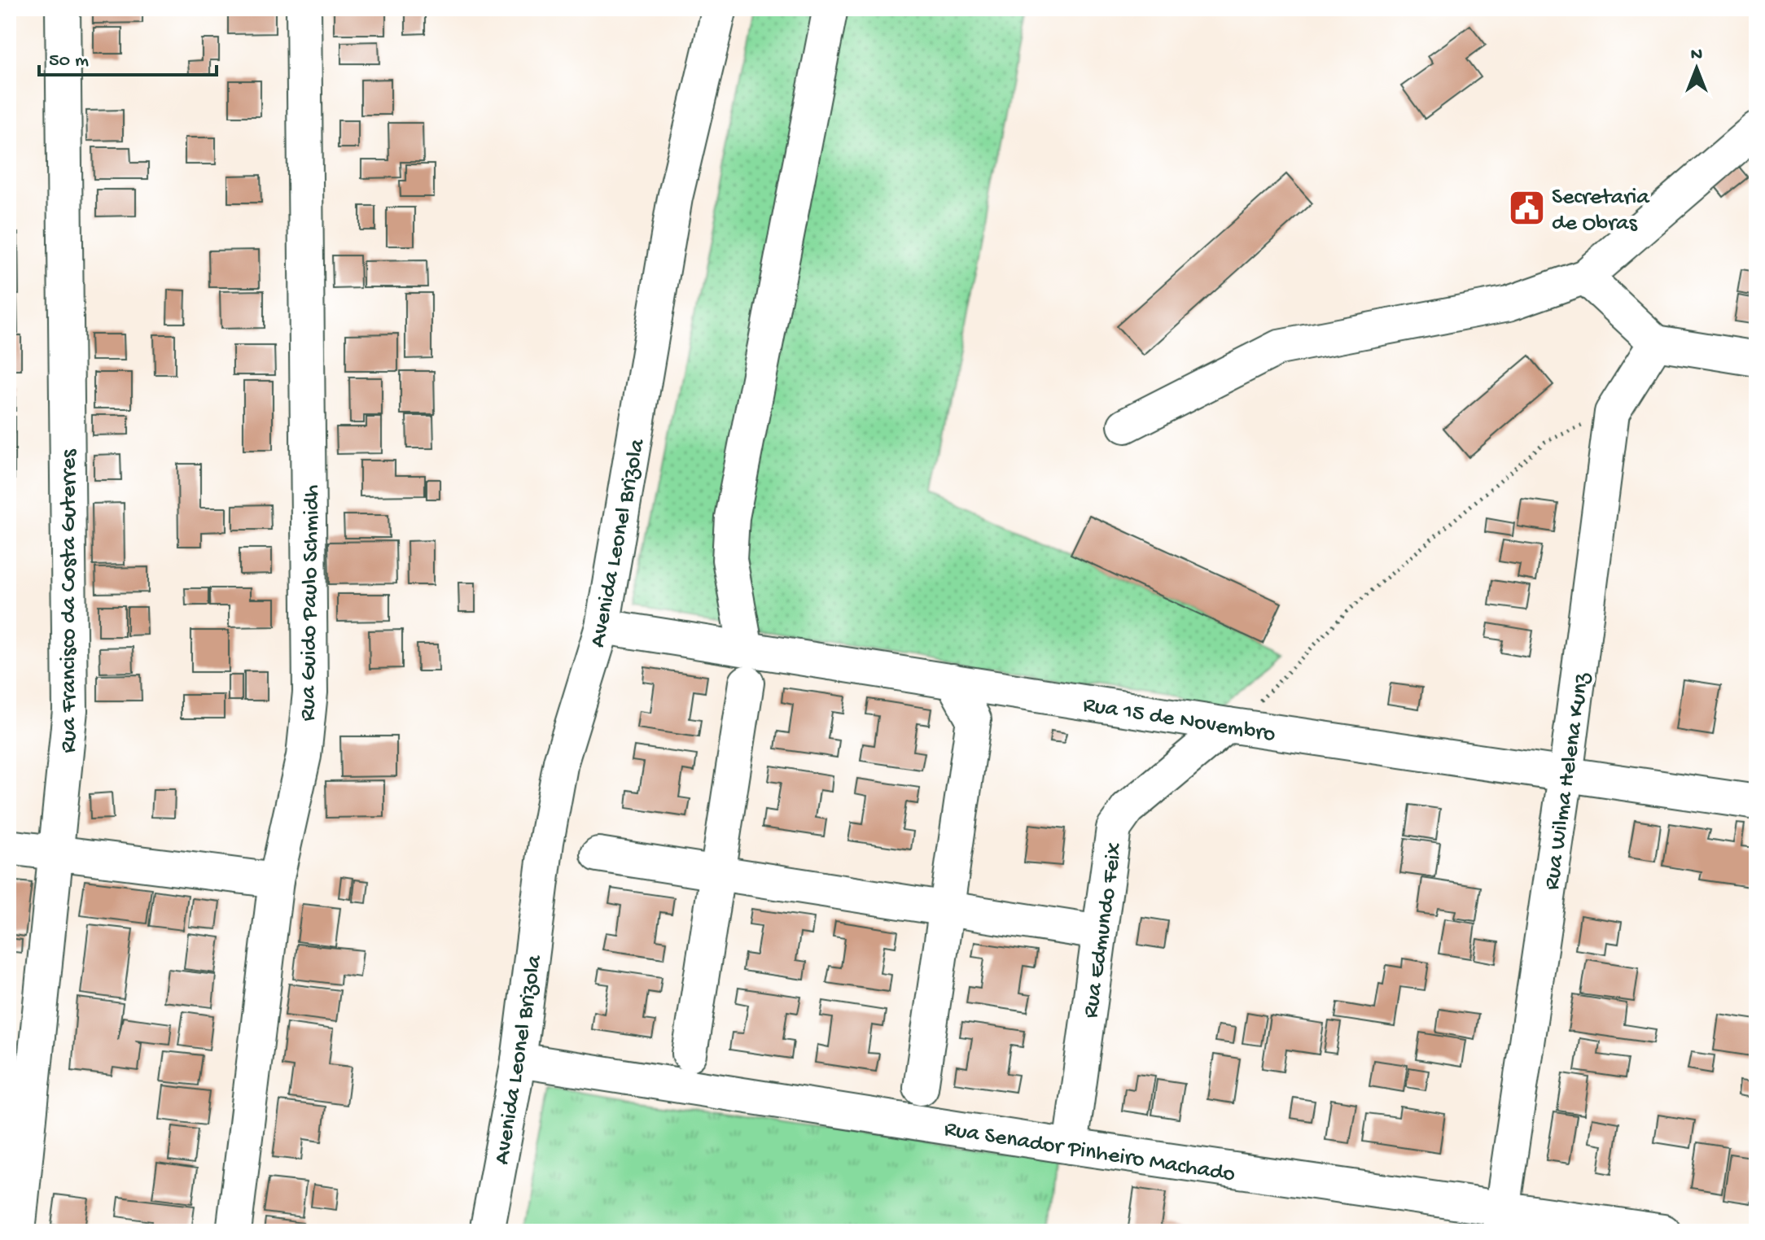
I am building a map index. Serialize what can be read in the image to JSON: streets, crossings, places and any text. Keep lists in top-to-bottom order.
{
  "streets": {
    "street": [
      "Avenida Leonel Brizola",
      "Rua Francisco da Costa Guterres",
      "Rua Guido Paulo Schmidh",
      "Rua 15 de Novembro",
      "Rua Wilma Helena Kunz",
      "Rua Edmundo Feix",
      "Rua Senador Pinheiro Machado"
    ]
  },
  "crossings": [
    ["Avenida Leonel Brizola", "Rua 15 de Novembro"],
    ["Avenida Leonel Brizola", "Rua Senador Pinheiro Machado"],
    ["Rua 15 de Novembro", "Rua Wilma Helena Kunz"],
    ["Rua 15 de Novembro", "Rua Edmundo Feix"],
    ["Rua Wilma Helena Kunz", "Rua Senador Pinheiro Machado"],
    ["Rua Edmundo Feix", "Rua Senador Pinheiro Machado"]
  ],
  "places": {
    "public building": ["Secretaria de Obras"]
  },
  "scale_bar": "50 m",
  "north": "top"
}
